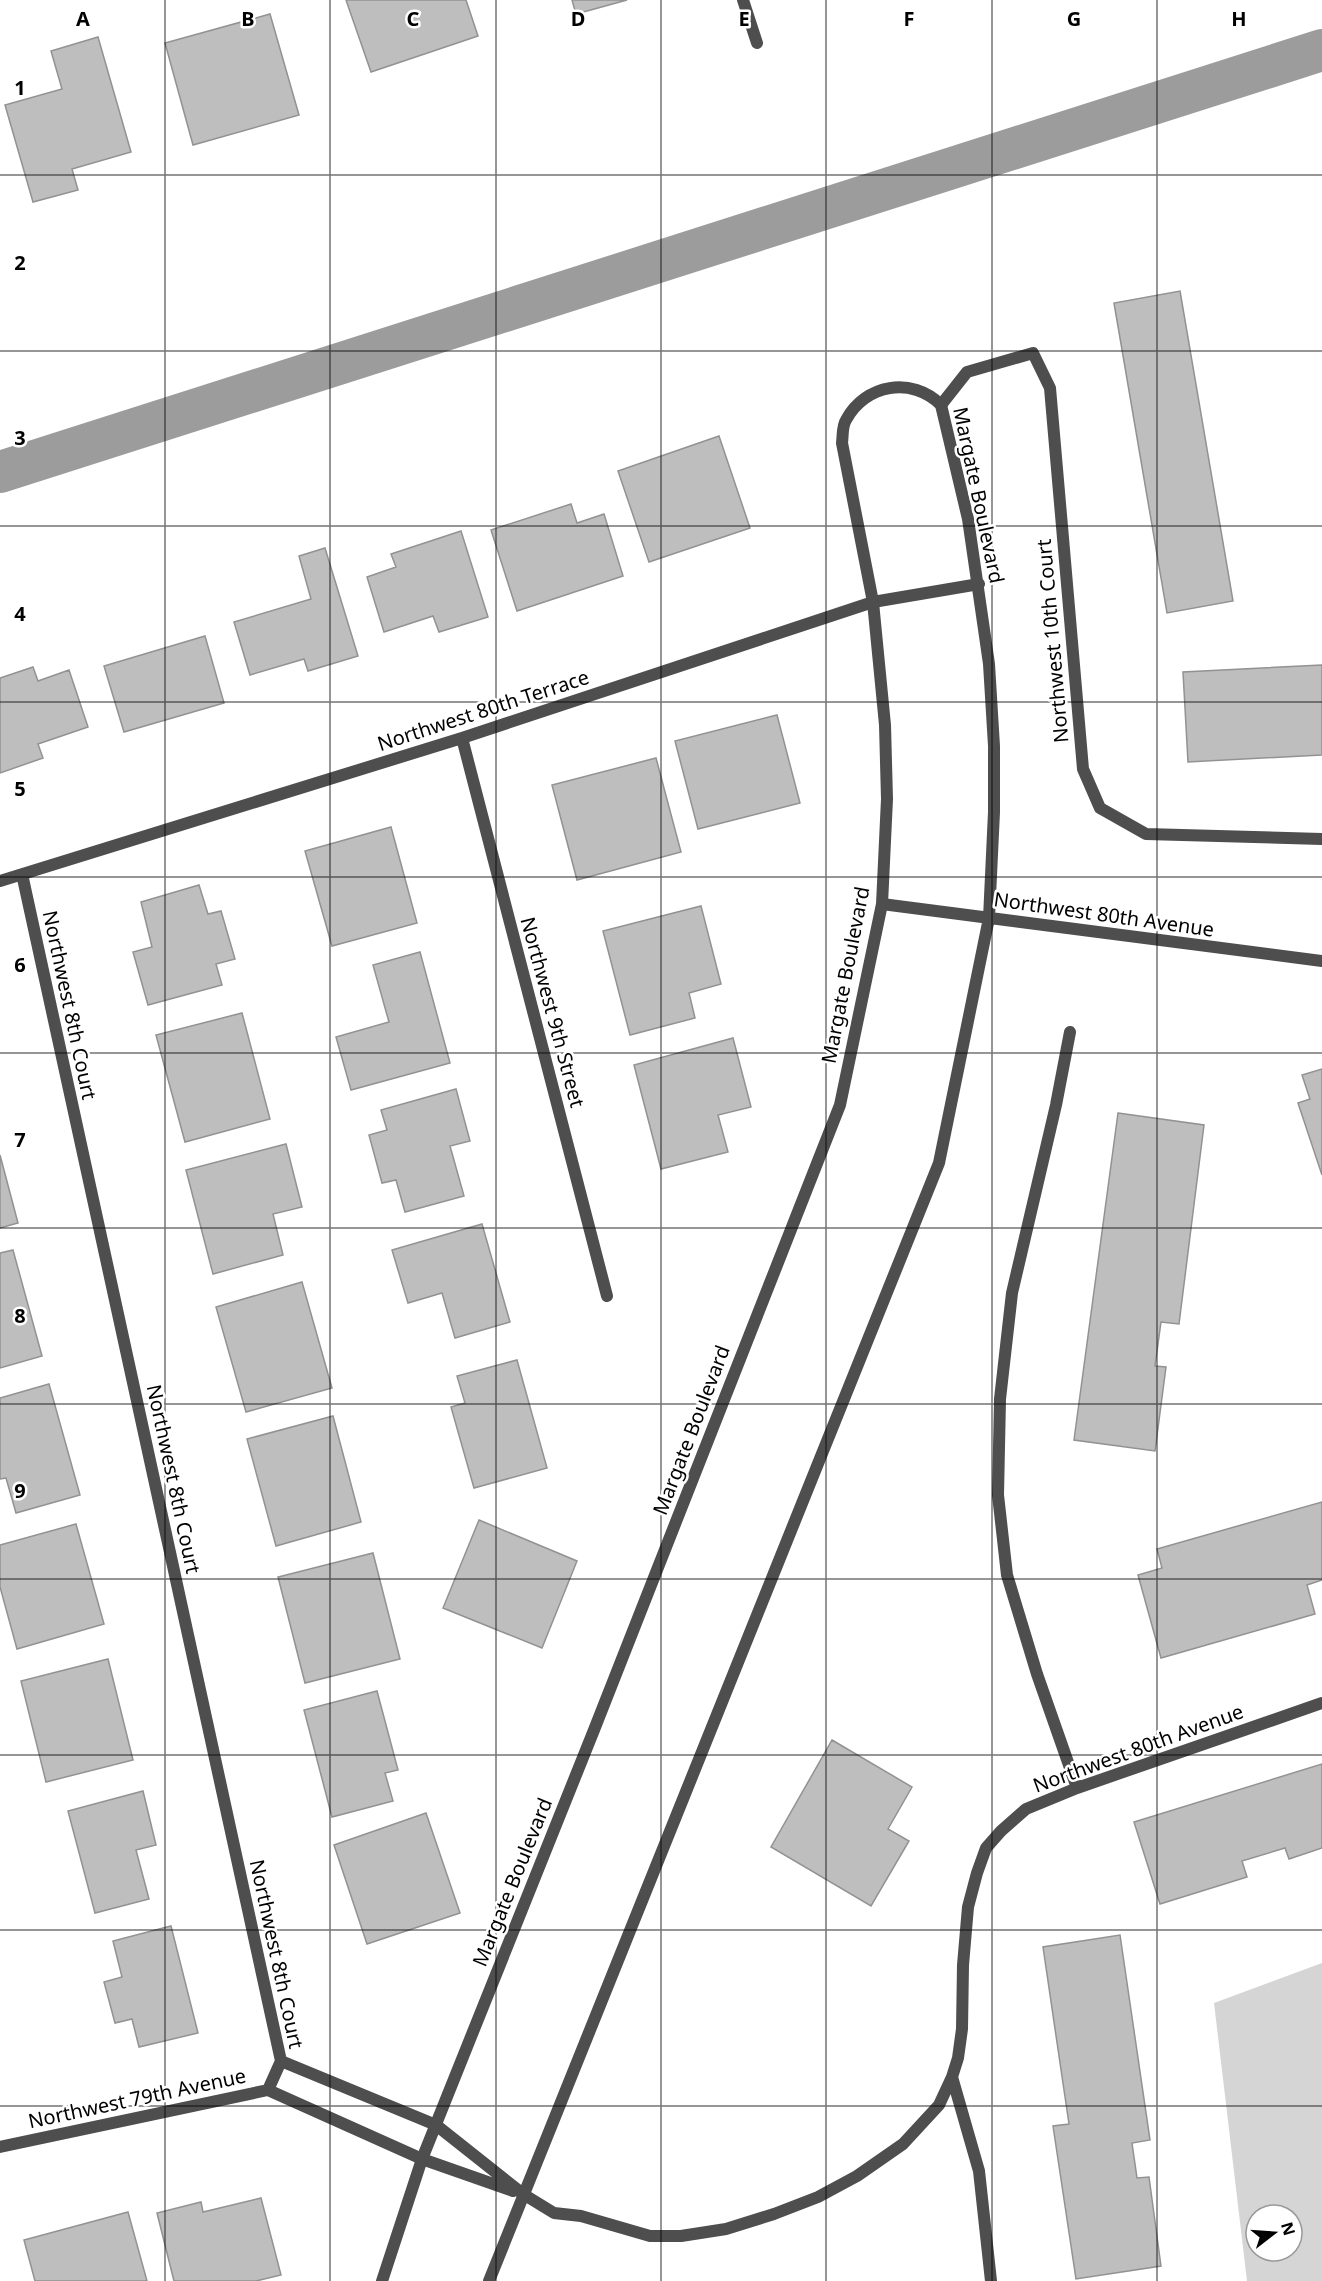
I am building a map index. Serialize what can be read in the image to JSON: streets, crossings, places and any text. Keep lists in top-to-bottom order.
{
  "streets": {
    "street": [
      "Margate Boulevard",
      "Northwest 10th Court",
      "Northwest 80th Terrace",
      "Northwest 80th Avenue",
      "Northwest 8th Court",
      "Northwest 9th Street",
      "Northwest 79th Avenue"
    ]
  },
  "crossings": [
    ["Margate Boulevard", "Northwest 10th Court"],
    ["Margate Boulevard", "Northwest 80th Terrace"],
    ["Margate Boulevard", "Northwest 80th Avenue"],
    ["Margate Boulevard", "Northwest 79th Avenue"],
    ["Northwest 80th Terrace", "Northwest 8th Court"],
    ["Northwest 80th Terrace", "Northwest 9th Street"],
    ["Northwest 80th Avenue", "Northwest 79th Avenue"],
    ["Northwest 8th Court", "Northwest 79th Avenue"]
  ],
  "north": "right",
  "grid": {
    "columns": [
      "A",
      "B",
      "C",
      "D",
      "E",
      "F",
      "G",
      "H"
    ],
    "rows": [
      "1",
      "2",
      "3",
      "4",
      "5",
      "6",
      "7",
      "8",
      "9"
    ]
  }
}
